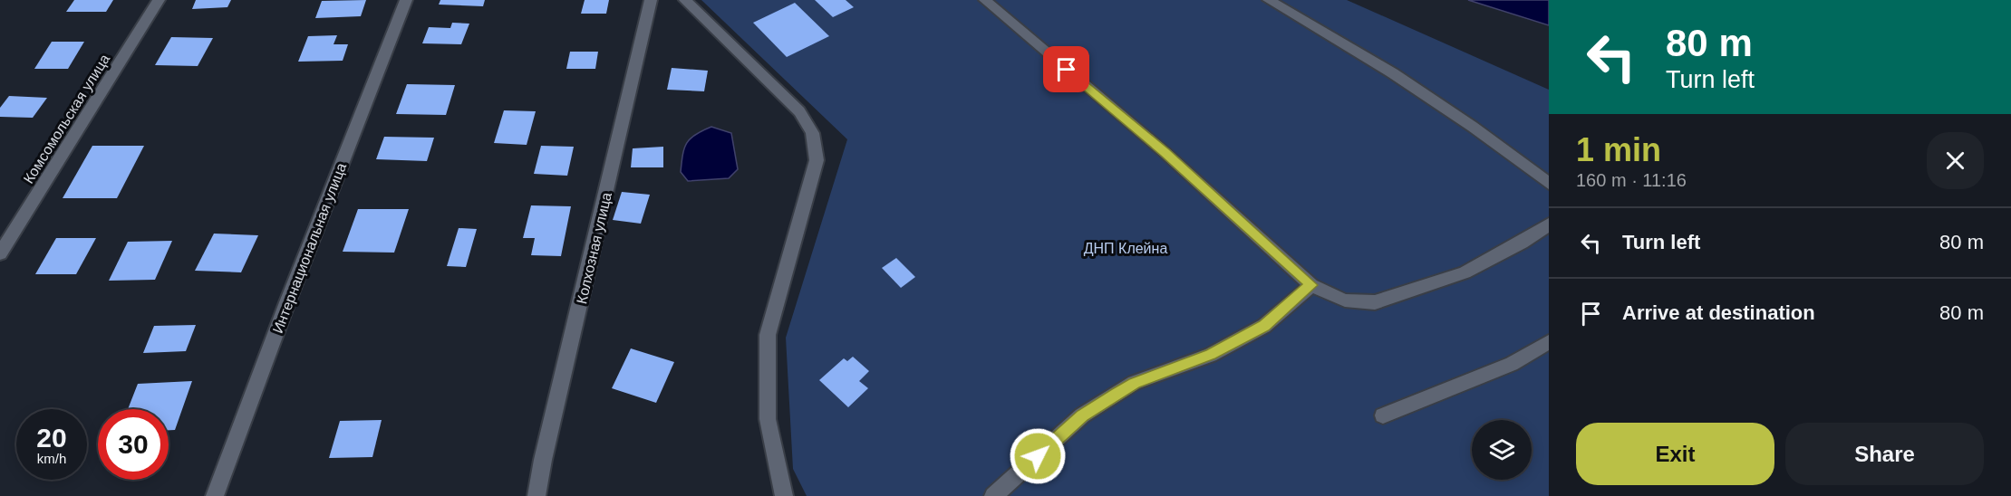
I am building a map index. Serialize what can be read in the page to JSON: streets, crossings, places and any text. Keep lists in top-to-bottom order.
{
  "streets": {
    "street": ["Комсомольская улица", "Интернациональная улица", "Колхозная улица"]
  },
  "parks": ["ДНП Клейна"],
  "page": {
    "turn": ["80 m", "Turn left"],
    "heading": ["1 min", "160 m · 11:16"],
    "list": [
      {
        "name": "Turn left",
        "value": "80 m"
      },
      {
        "name": "Arrive at destination",
        "value": "80 m"
      }
    ],
    "speed": "20 km/h",
    "limit": "30",
    "buttons": ["Exit", "Share"]
  }
}
